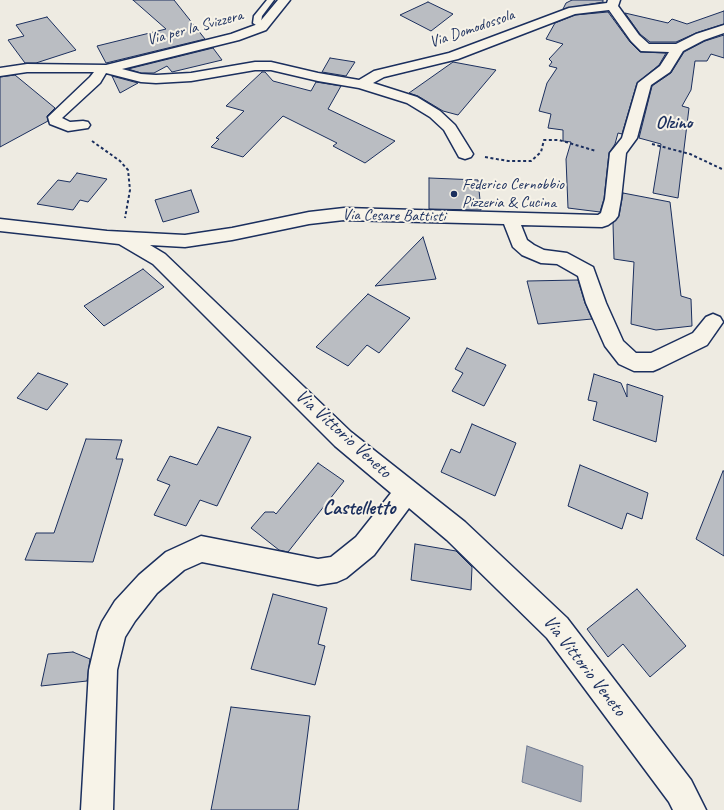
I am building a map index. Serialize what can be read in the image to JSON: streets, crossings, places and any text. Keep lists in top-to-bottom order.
{
  "streets": {
    "street": [
      "Via per la Svizzera",
      "Via Domodossola",
      "Via Cesare Battisti",
      "Via Vittorio Veneto"
    ]
  },
  "crossings": [
    ["Via Cesare Battisti", "Via Vittorio Veneto"]
  ],
  "districts": ["Olzino", "Castelletto"],
  "places": ["Federico Cernobbio Pizzeria & Cucina"]
}
